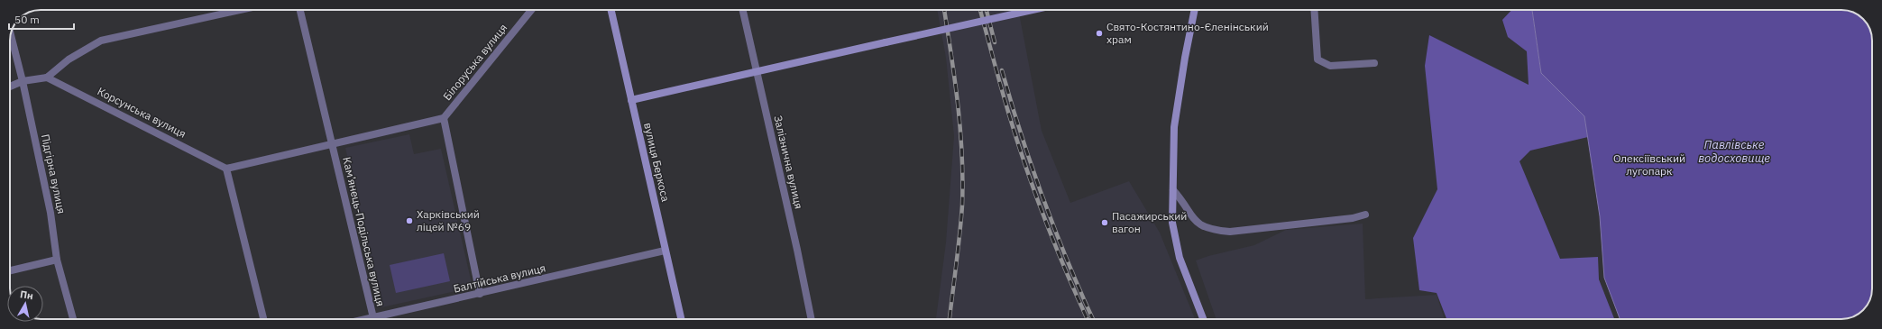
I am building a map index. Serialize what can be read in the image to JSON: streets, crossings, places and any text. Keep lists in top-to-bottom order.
{
  "streets": {
    "street": [
      "Білоруська вулиця",
      "Корсунська вулиця",
      "вулиця Беркоса",
      "Залізнична вулиця",
      "Підгірна вулиця",
      "Кам’янець-Подільська вулиця",
      "Балтійська вулиця"
    ]
  },
  "crossings": [
    ["вулиця Беркоса", "Балтійська вулиця"],
    ["Кам’янець-Подільська вулиця", "Балтійська вулиця"]
  ],
  "water": ["Павлівське водосховище"],
  "parks": ["Олексіївський лугопарк"],
  "places": ["Свято-Костянтино-Єленінський храм", "Харківський ліцей №69", "Пасажирський вагон"],
  "scale_bar": "50 m",
  "north": "top"
}
